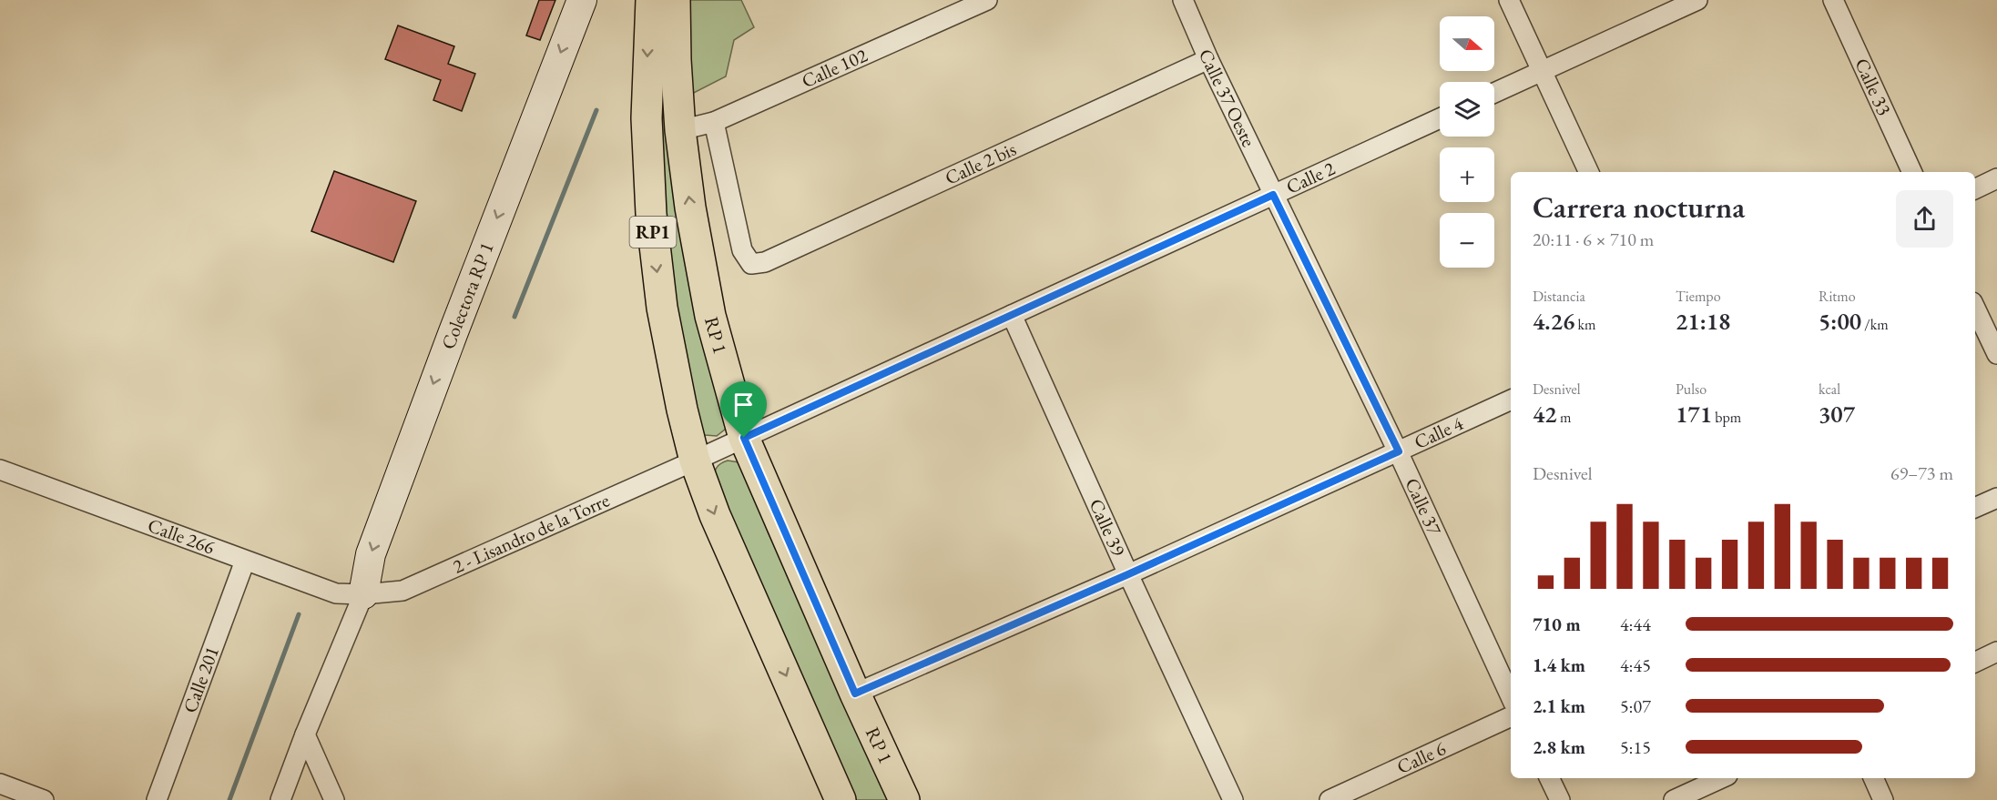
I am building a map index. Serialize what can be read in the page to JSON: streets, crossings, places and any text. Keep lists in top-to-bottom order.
{
  "streets": {
    "main road": ["RP1", "Colectora RP 1", "RP 1"],
    "street": [
      "Calle 102",
      "Calle 33",
      "Calle 37 Oeste",
      "Calle 2 bis",
      "Calle 2",
      "Calle 4",
      "Calle 37",
      "Calle 39",
      "2 - Lisandro de la Torre",
      "Calle 266",
      "Calle 201",
      "Calle 6"
    ]
  },
  "crossings": [
    ["Calle 102", "Calle 2 bis"],
    ["Calle 102", "RP 1"],
    ["Calle 37 Oeste", "Calle 2 bis"],
    ["Calle 37 Oeste", "Calle 2"],
    ["Calle 37 Oeste", "Calle 37"],
    ["Calle 2", "RP1"],
    ["Calle 2", "RP 1"],
    ["Calle 2", "Calle 37"],
    ["Calle 2", "Calle 39"],
    ["Calle 2", "2 - Lisandro de la Torre"],
    ["RP1", "2 - Lisandro de la Torre"],
    ["Colectora RP 1", "2 - Lisandro de la Torre"],
    ["Colectora RP 1", "Calle 266"],
    ["RP 1", "Calle 4"],
    ["Calle 4", "Calle 37"],
    ["Calle 4", "Calle 39"],
    ["2 - Lisandro de la Torre", "Calle 266"],
    ["Calle 266", "Calle 201"]
  ],
  "one_way": ["Colectora RP 1"],
  "north": "right",
  "page": {
    "map_buttons": ["+", "−"],
    "heading": ["Carrera nocturna", "20:11 · 6 × 710 m"],
    "stats": [
      ["Distancia", "4.26 km"],
      ["Tiempo", "21:18"],
      ["Ritmo", "5:00 /km"],
      ["Desnivel", "42 m"],
      ["Pulso", "171 bpm"],
      ["kcal", "307"]
    ],
    "chart": ["Desnivel", "69–73 m"],
    "list": [
      {
        "name": "710 m",
        "note": "4:44"
      },
      {
        "name": "1.4 km",
        "note": "4:45"
      },
      {
        "name": "2.1 km",
        "note": "5:07"
      },
      {
        "name": "2.8 km",
        "note": "5:15"
      }
    ]
  }
}
